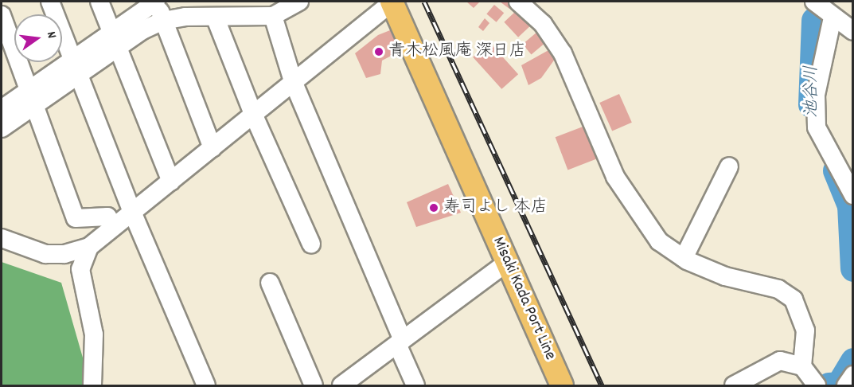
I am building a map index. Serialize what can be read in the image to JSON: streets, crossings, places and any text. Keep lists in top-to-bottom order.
{
  "streets": {
    "main road": ["Misaki Kada Port Line"]
  },
  "water": ["池谷川"],
  "places": ["青木松風庵 深日店", "寿司よし 本店"],
  "north": "right"
}
